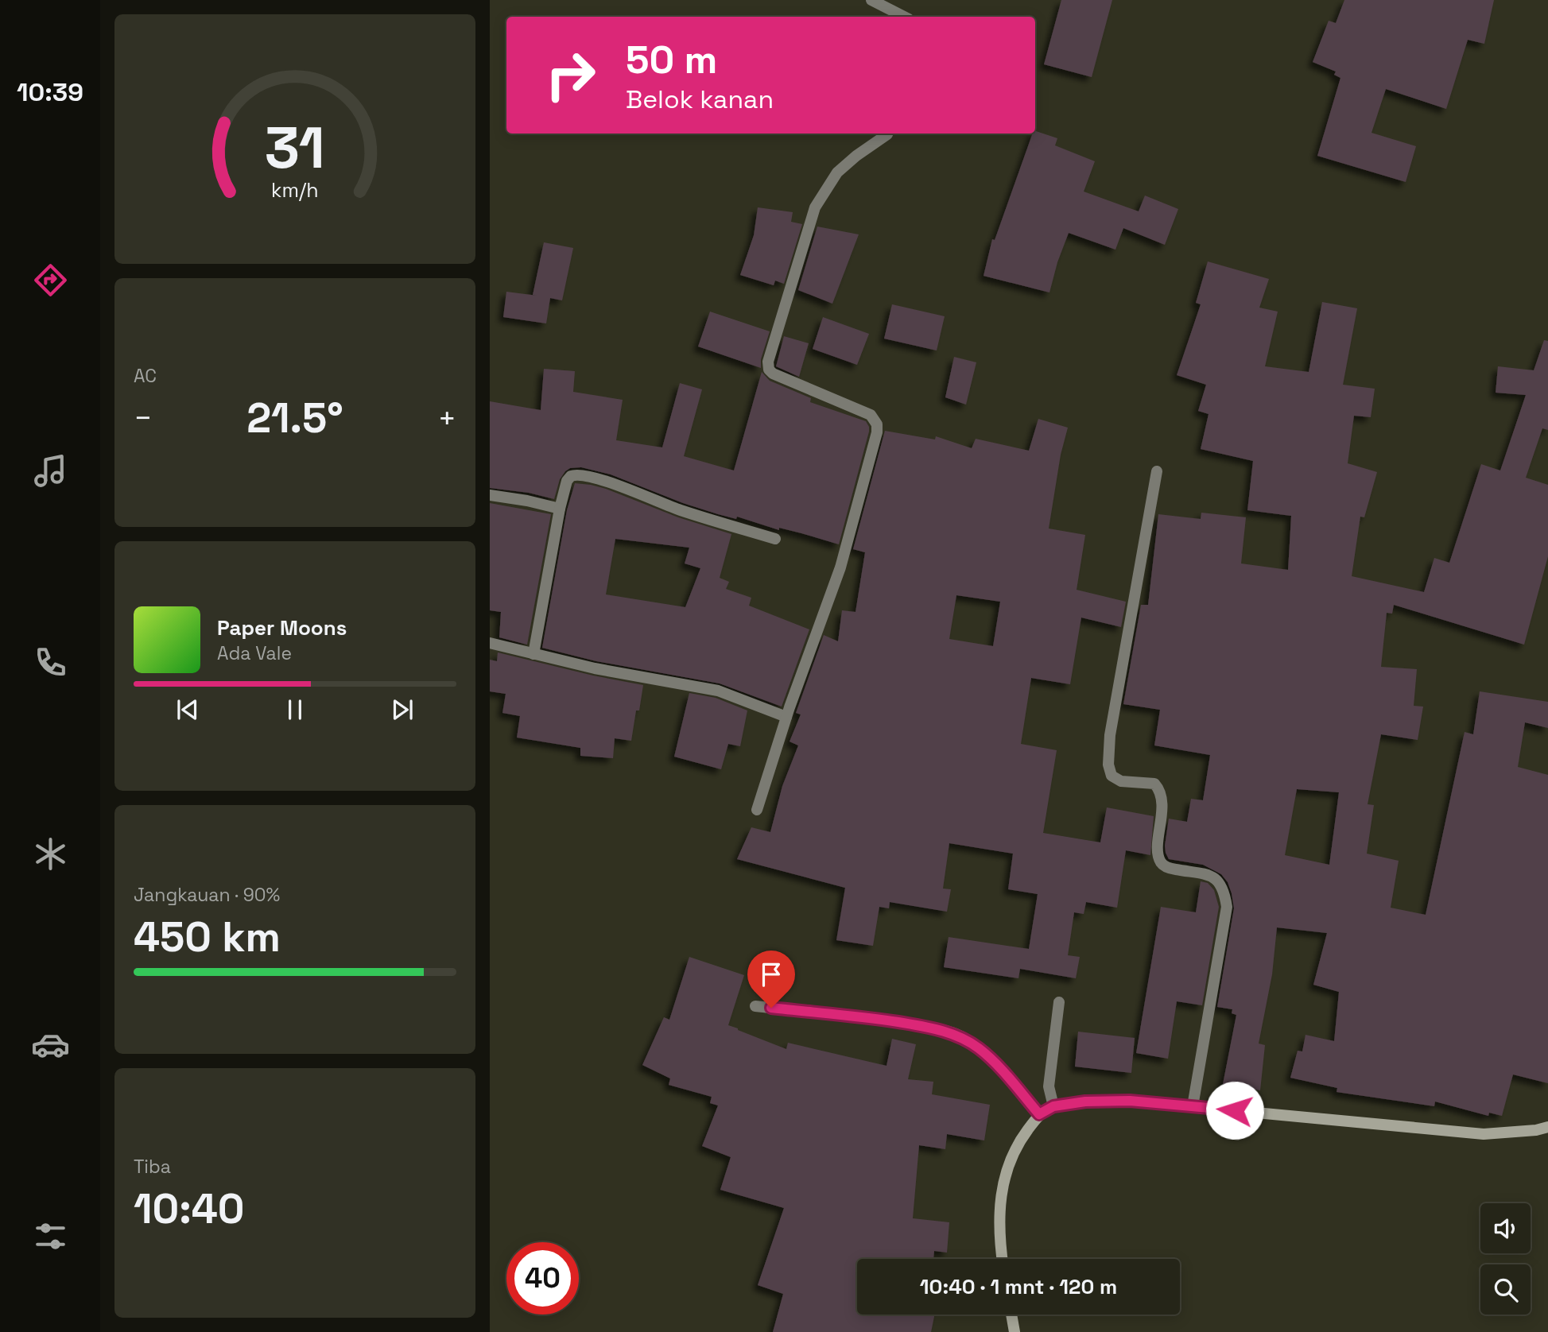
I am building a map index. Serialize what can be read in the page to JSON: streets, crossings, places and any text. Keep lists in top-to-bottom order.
{
  "page": {
    "tabs": "10:39",
    "turn": ["50 m", "Belok kanan"],
    "tile": [
      "AC",
      ["Jangkauan · 90%", "450 km"],
      ["Tiba", "10:40"]
    ],
    "heat": ["−", "21.5°", "+"],
    "song": ["Paper Moons", "Ada Vale"],
    "limit": "40",
    "trip": "10:40 · 1 mnt · 120 m",
    "gauge": ["31", "km/h"]
  }
}
